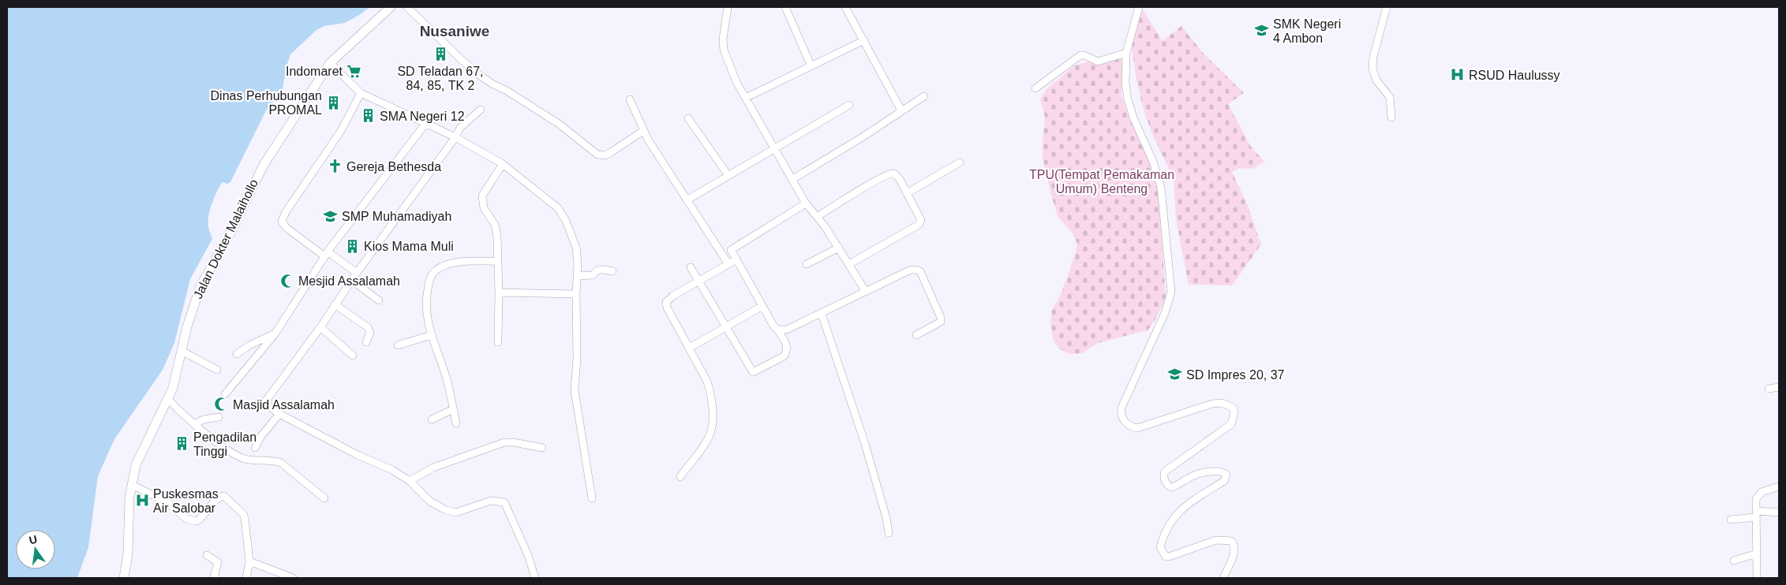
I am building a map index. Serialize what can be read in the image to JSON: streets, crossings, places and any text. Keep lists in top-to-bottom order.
{
  "streets": {
    "main road": ["Jalan Dokter Malaihollo"]
  },
  "districts": ["Nusaniwe"],
  "parks": ["TPU(Tempat Pemakaman Umum) Benteng"],
  "places": {
    "school or university": ["SMK Negeri 4 Ambon", "SMP Muhamadiyah", "SD Impres 20, 37"],
    "building": [
      "SD Teladan 67, 84, 85, TK 2",
      "Dinas Perhubungan PROMAL",
      "SMA Negeri 12",
      "Kios Mama Muli",
      "Pengadilan Tinggi"
    ],
    "supermarket": ["Indomaret"],
    "hospital": ["RSUD Haulussy", "Puskesmas Air Salobar"],
    "church": ["Gereja Bethesda"],
    "mosque": ["Mesjid Assalamah", "Masjid Assalamah"]
  },
  "north": "top"
}
